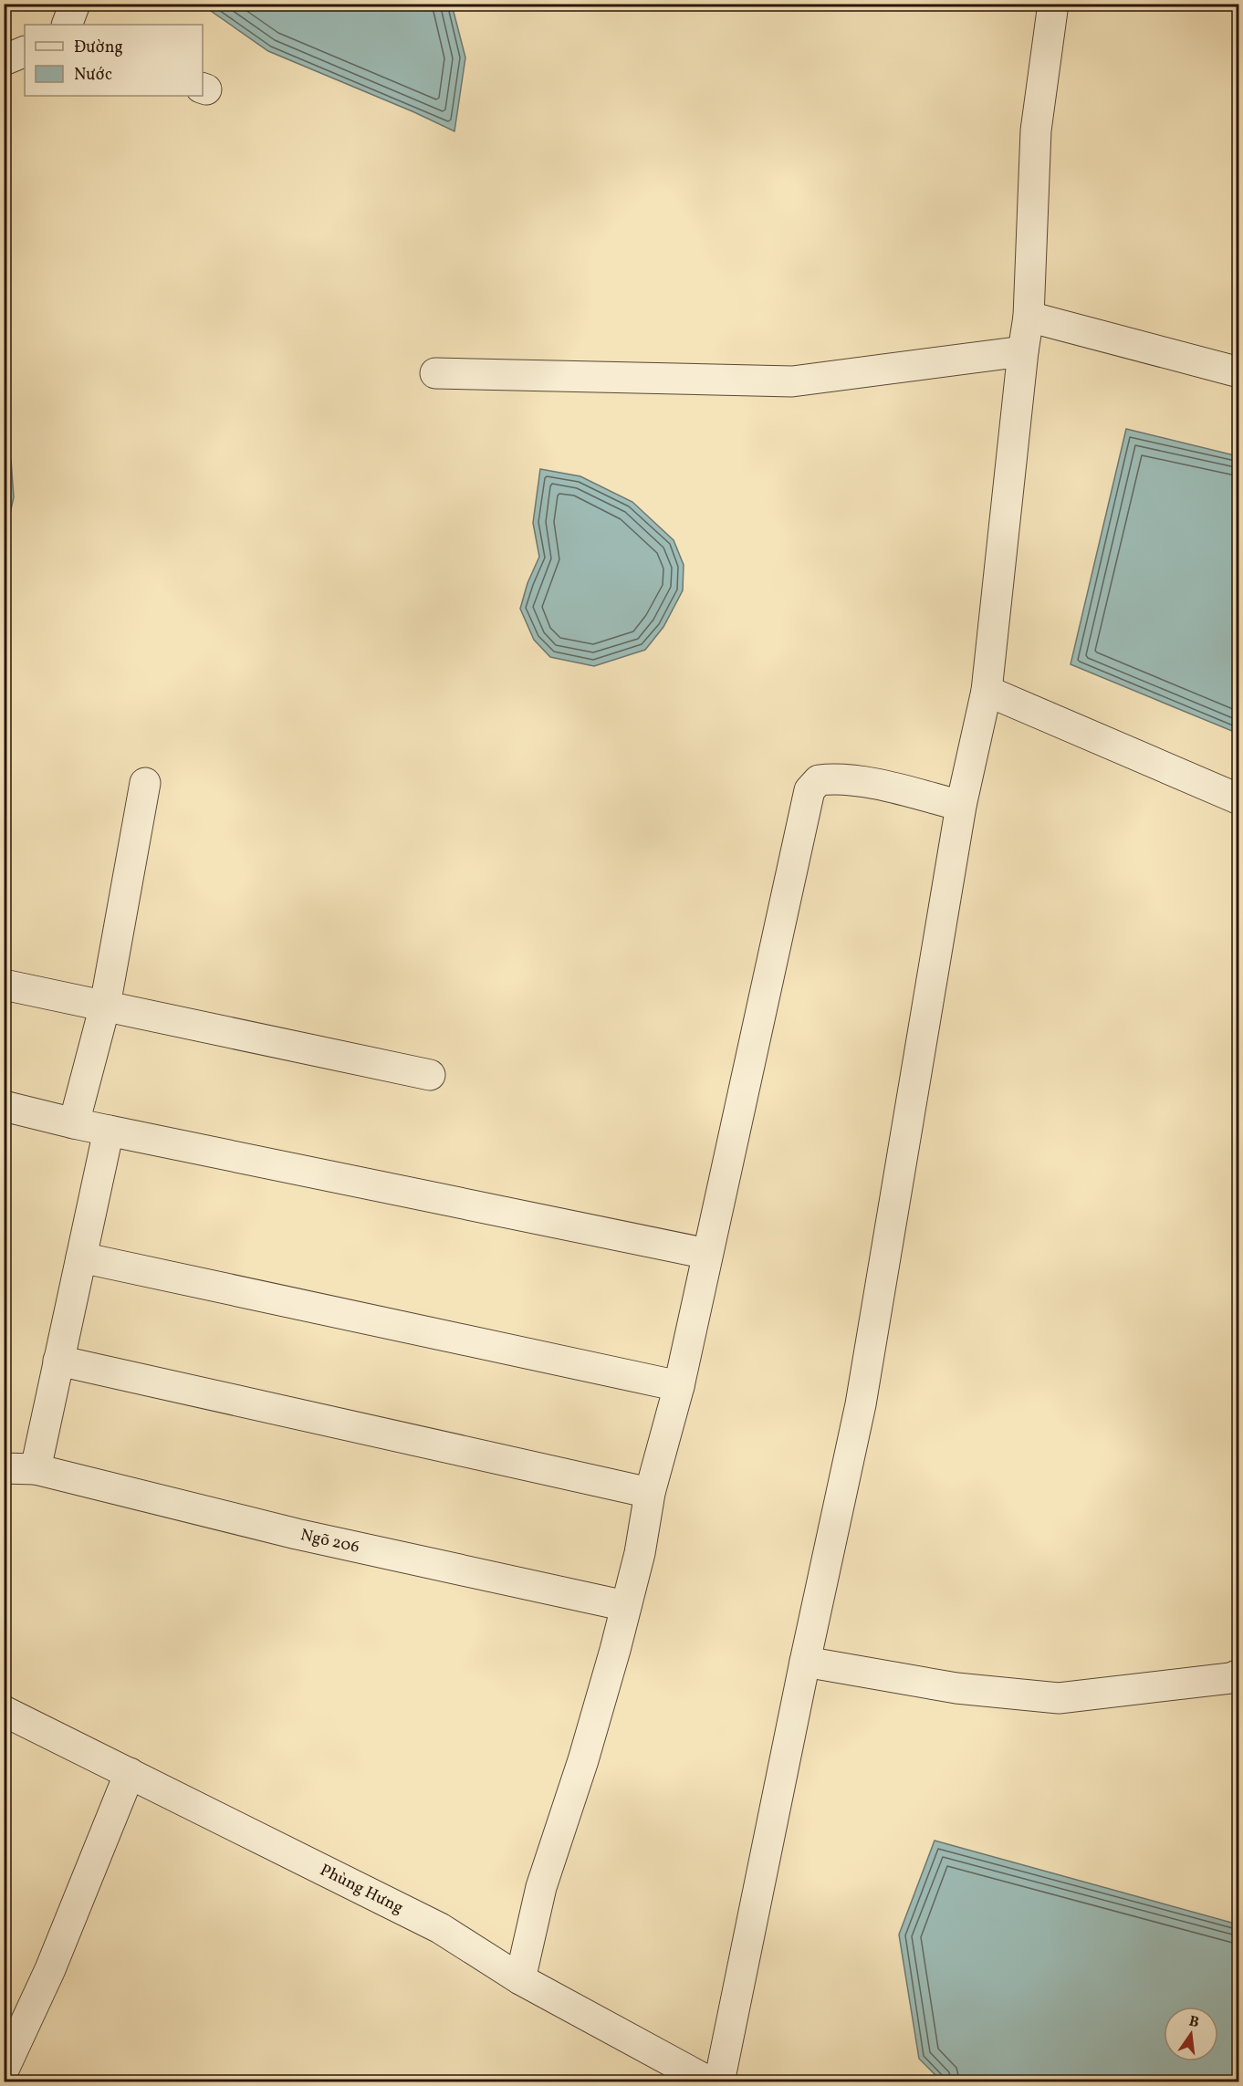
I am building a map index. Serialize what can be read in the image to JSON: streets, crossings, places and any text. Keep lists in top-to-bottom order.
{
  "streets": {
    "street": ["Ngõ 206", "Phùng Hưng"]
  },
  "legend": ["Đường", "Nước"],
  "north": "top"
}
